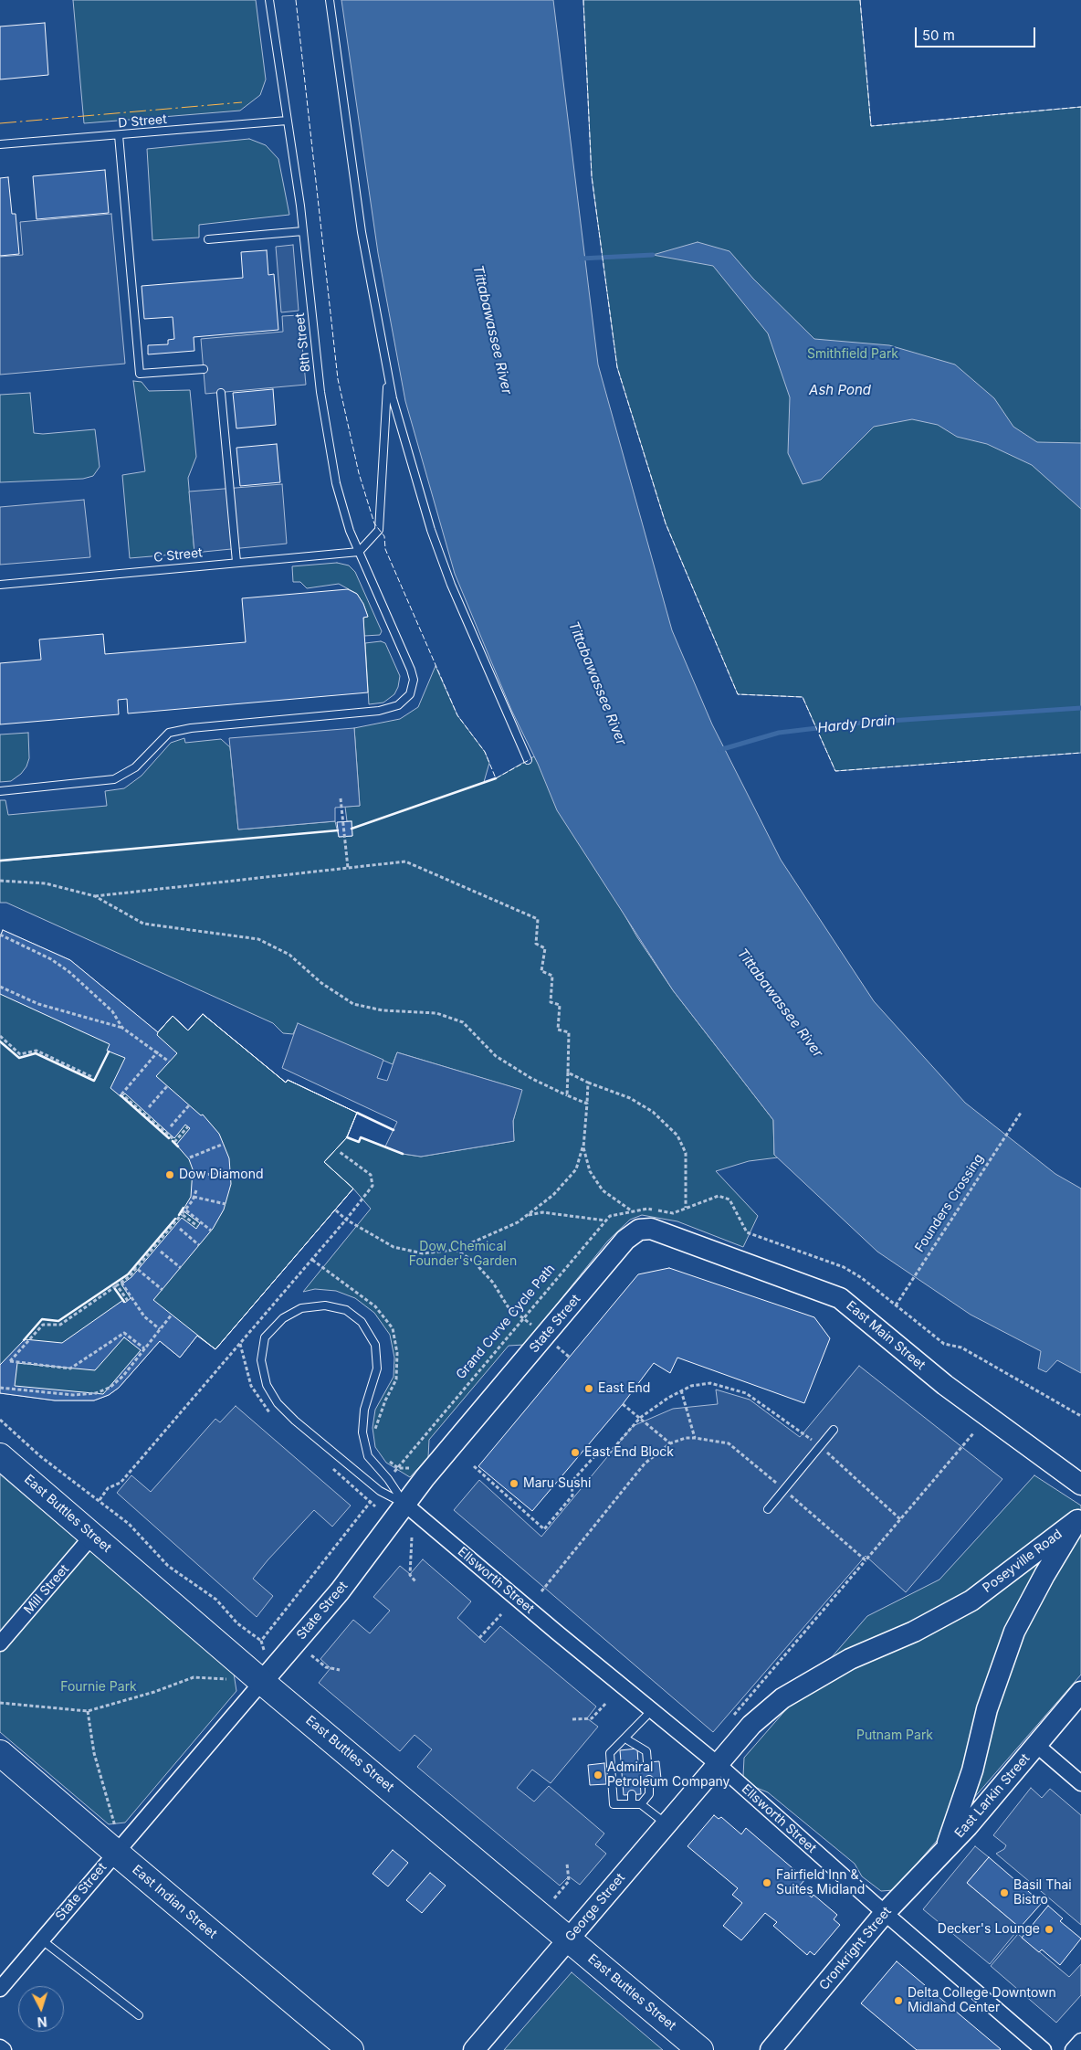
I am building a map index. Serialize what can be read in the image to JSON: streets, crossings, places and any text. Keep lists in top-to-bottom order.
{
  "streets": {
    "highway": ["East Buttles Street", "East Indian Street"],
    "main road": [
      "State Street",
      "East Main Street",
      "Poseyville Road",
      "East Larkin Street",
      "George Street",
      "Cronkright Street"
    ],
    "street": ["Ellsworth Street", "Mill Street"],
    "lane": ["D Street", "8th Street", "C Street"],
    "path": ["Founders Crossing", "Grand Curve Cycle Path"]
  },
  "crossings": [
    ["D Street", "8th Street"],
    ["8th Street", "C Street"],
    ["Founders Crossing", "Grand Curve Cycle Path"],
    ["State Street", "East Main Street"],
    ["State Street", "East Buttles Street"],
    ["State Street", "Ellsworth Street"],
    ["State Street", "East Indian Street"],
    ["East Buttles Street", "Mill Street"],
    ["East Buttles Street", "George Street"],
    ["Poseyville Road", "Ellsworth Street"],
    ["Poseyville Road", "East Larkin Street"],
    ["Poseyville Road", "George Street"],
    ["Poseyville Road", "Cronkright Street"],
    ["Ellsworth Street", "George Street"],
    ["Ellsworth Street", "Cronkright Street"],
    ["East Larkin Street", "Cronkright Street"]
  ],
  "water": ["Tittabawassee River", "Ash Pond", "Hardy Drain"],
  "parks": [
    "Smithfield Park",
    "Dow Chemical Founder's Garden",
    "Fournie Park",
    "Putnam Park"
  ],
  "places": [
    "Dow Diamond",
    "East End",
    "East End Block",
    "Maru Sushi",
    "Admiral Petroleum Company",
    "Fairfield Inn & Suites Midland",
    "Basil Thai Bistro",
    "Decker's Lounge",
    "Delta College Downtown Midland Center"
  ],
  "scale_bar": "50 m",
  "north": "bottom"
}
